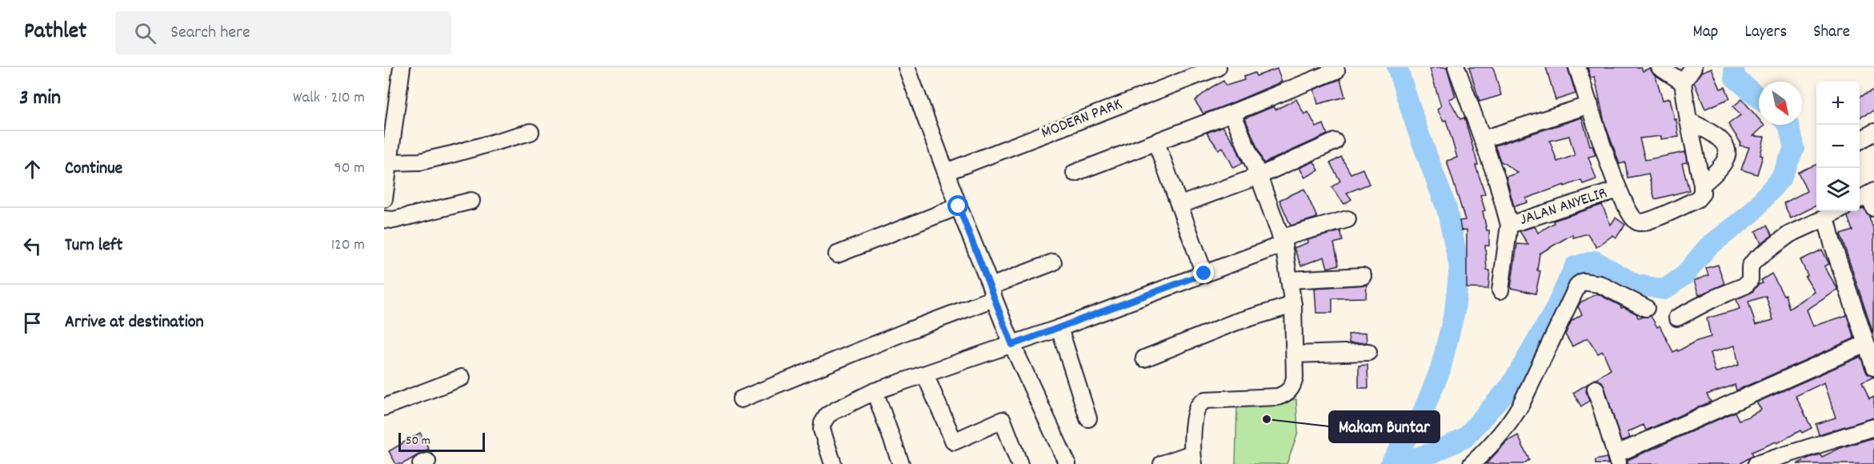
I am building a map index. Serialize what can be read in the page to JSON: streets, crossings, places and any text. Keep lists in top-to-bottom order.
{
  "streets": {
    "street": ["MODERN PARK", "JALAN ANYELIR"]
  },
  "places": ["Makam Buntar"],
  "scale_bar": "50 m",
  "north": "bottom right",
  "page": {
    "header": "Pathlet",
    "search": "Search here",
    "nav": ["Map", "Layers", "Share"],
    "heading": ["3 min", "Walk · 210 m"],
    "map_buttons": ["+", "−"],
    "list": [
      ["Continue", "90 m"],
      ["Turn left", "120 m"],
      "Arrive at destination"
    ],
    "scale": "50 m"
  }
}
